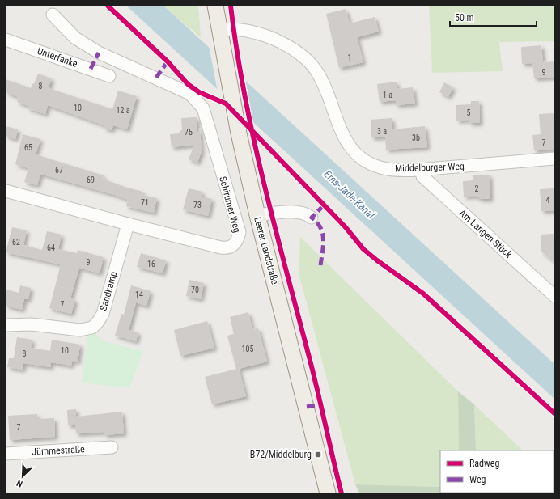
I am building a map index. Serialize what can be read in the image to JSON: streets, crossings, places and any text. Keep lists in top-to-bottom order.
{
  "streets": {
    "main road": ["Leerer Landstraße"],
    "street": [
      "Unterfanke",
      "Middelburger Weg",
      "Schirumer Weg",
      "Am Langen Stück",
      "Sandkamp",
      "Jümmestraße"
    ]
  },
  "crossings": [
    ["Middelburger Weg", "Am Langen Stück"],
    ["Middelburger Weg", "Leerer Landstraße"],
    ["Schirumer Weg", "Sandkamp"]
  ],
  "water": ["Ems-Jade-Kanal"],
  "places": {
    "transit": ["B72/Middelburg"]
  },
  "house_numbers": [
    "1",
    "9",
    "8",
    "1 a",
    "10",
    "12 a",
    "5",
    "3 a",
    "75",
    "3b",
    "7",
    "65",
    "67",
    "69",
    "2",
    "4",
    "71",
    "73",
    "62",
    "64",
    "9",
    "16",
    "70",
    "14",
    "7",
    "105",
    "10",
    "8",
    "7"
  ],
  "legend": ["Radweg", "Weg"],
  "scale_bar": "50 m",
  "north": "bottom left"
}
